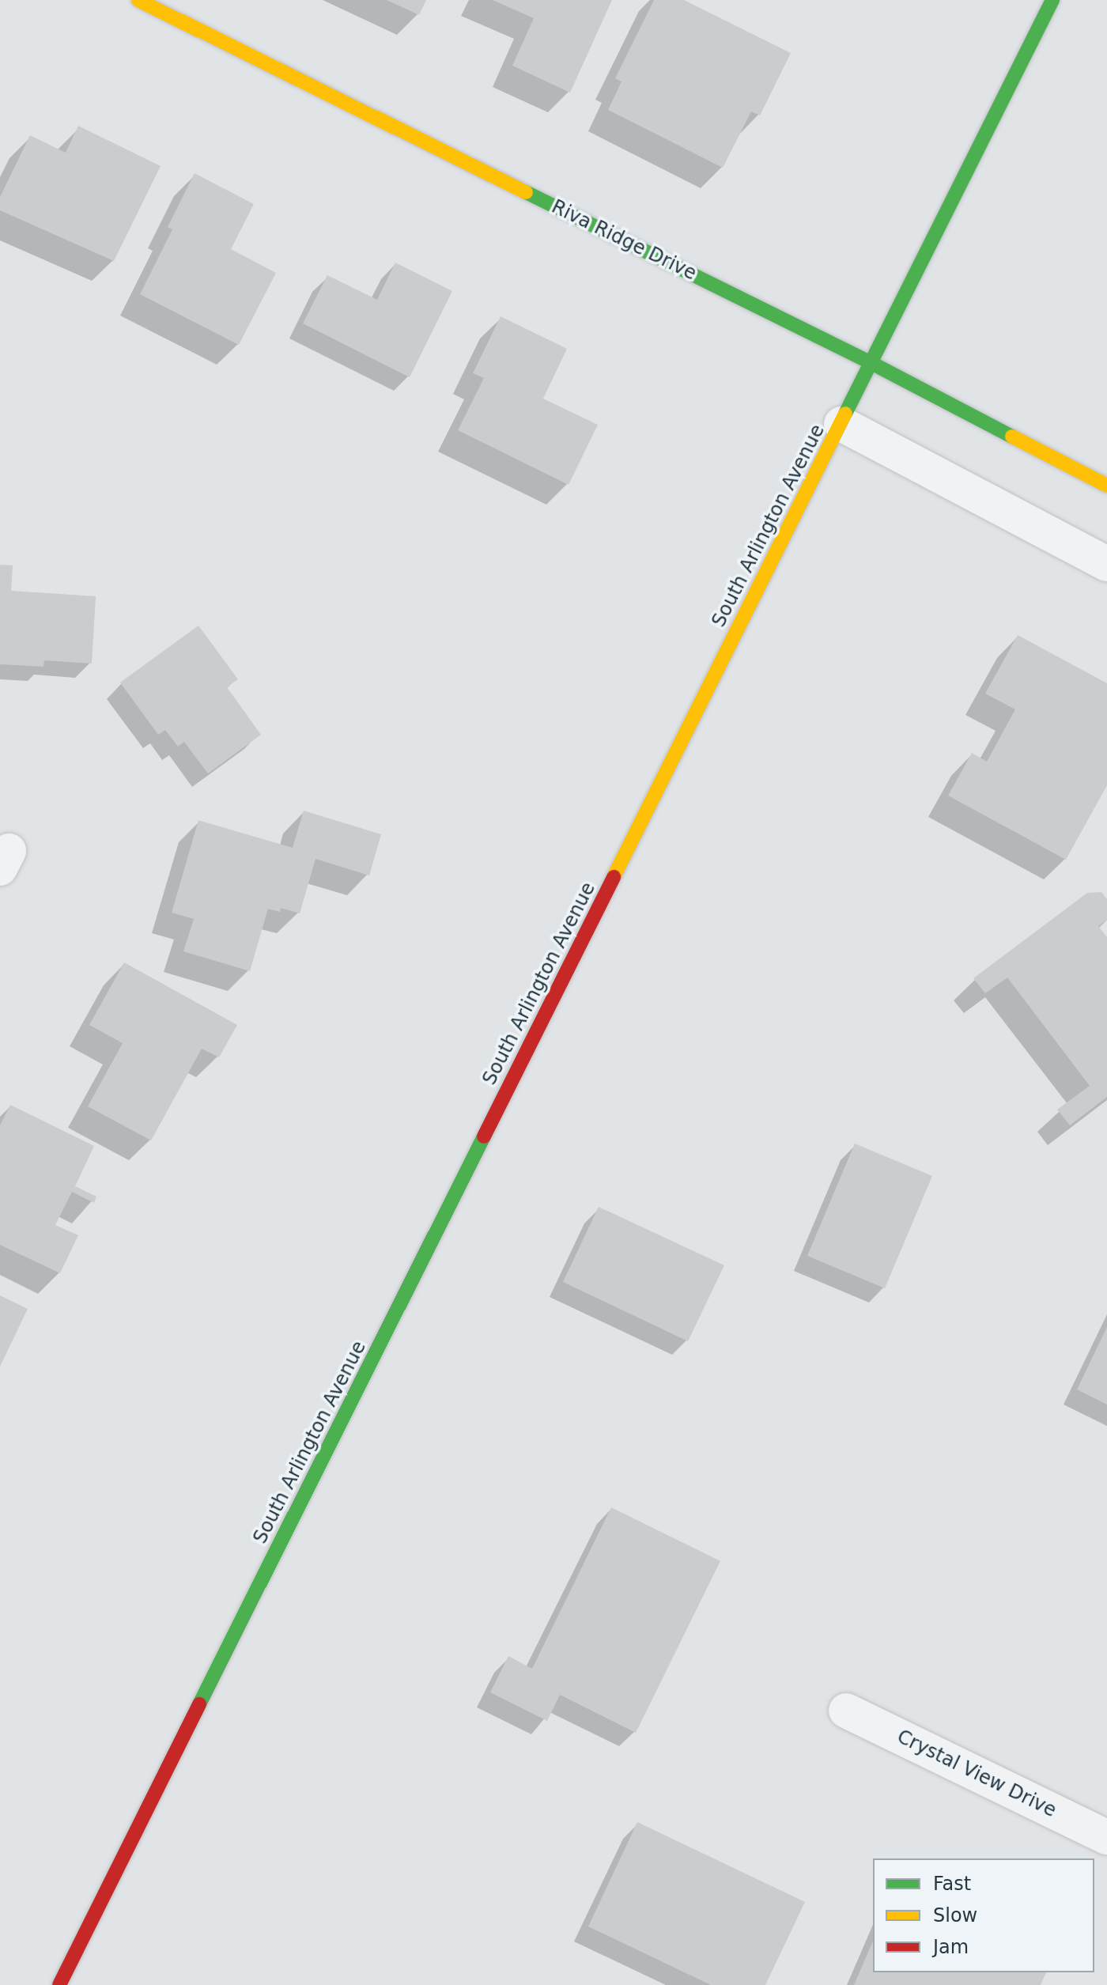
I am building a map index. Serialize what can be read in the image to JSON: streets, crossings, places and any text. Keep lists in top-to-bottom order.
{
  "streets": {
    "main road": ["Riva Ridge Drive", "South Arlington Avenue"],
    "street": ["Crystal View Drive"]
  },
  "crossings": [
    ["Riva Ridge Drive", "South Arlington Avenue"]
  ],
  "legend": ["Fast", "Slow", "Jam"]
}
